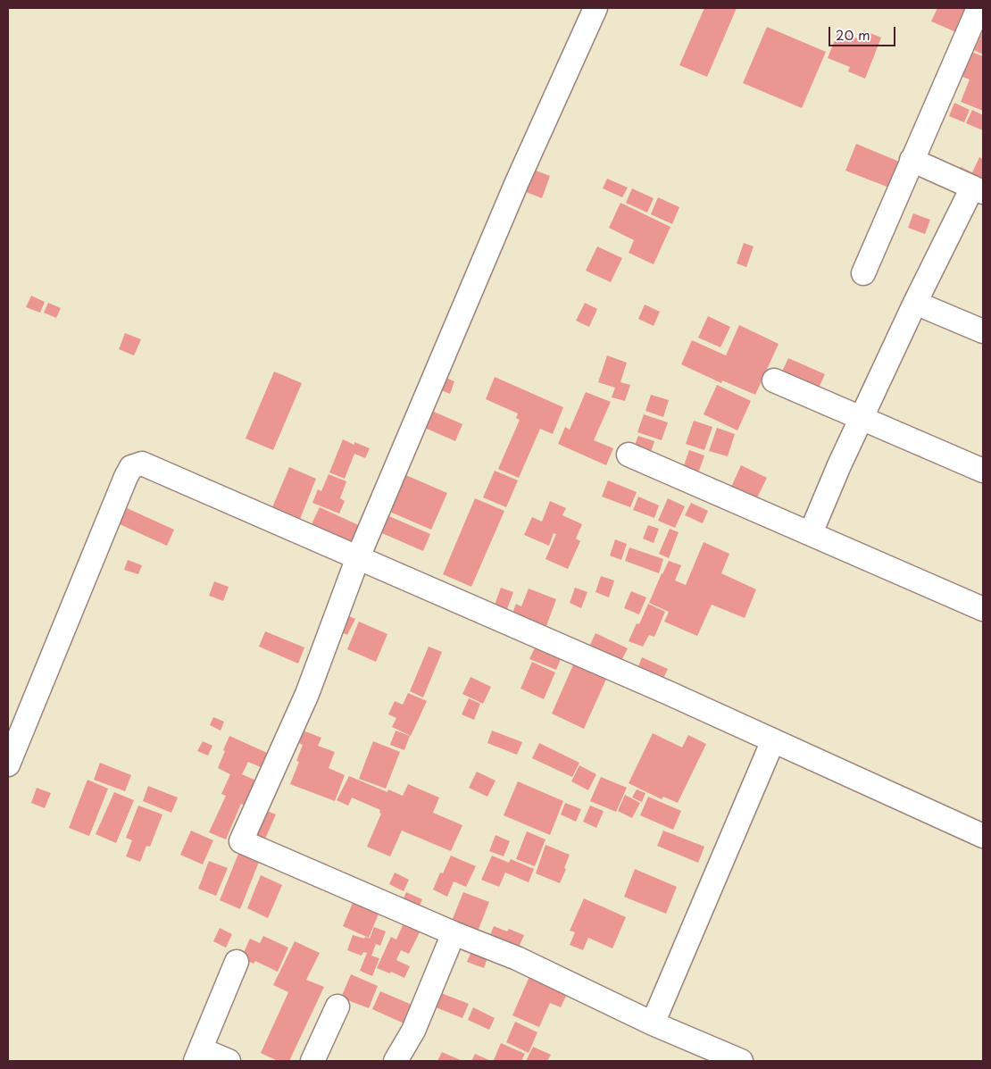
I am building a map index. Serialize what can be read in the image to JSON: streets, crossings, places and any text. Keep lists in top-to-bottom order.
{
  "scale_bar": "20 m"
}
